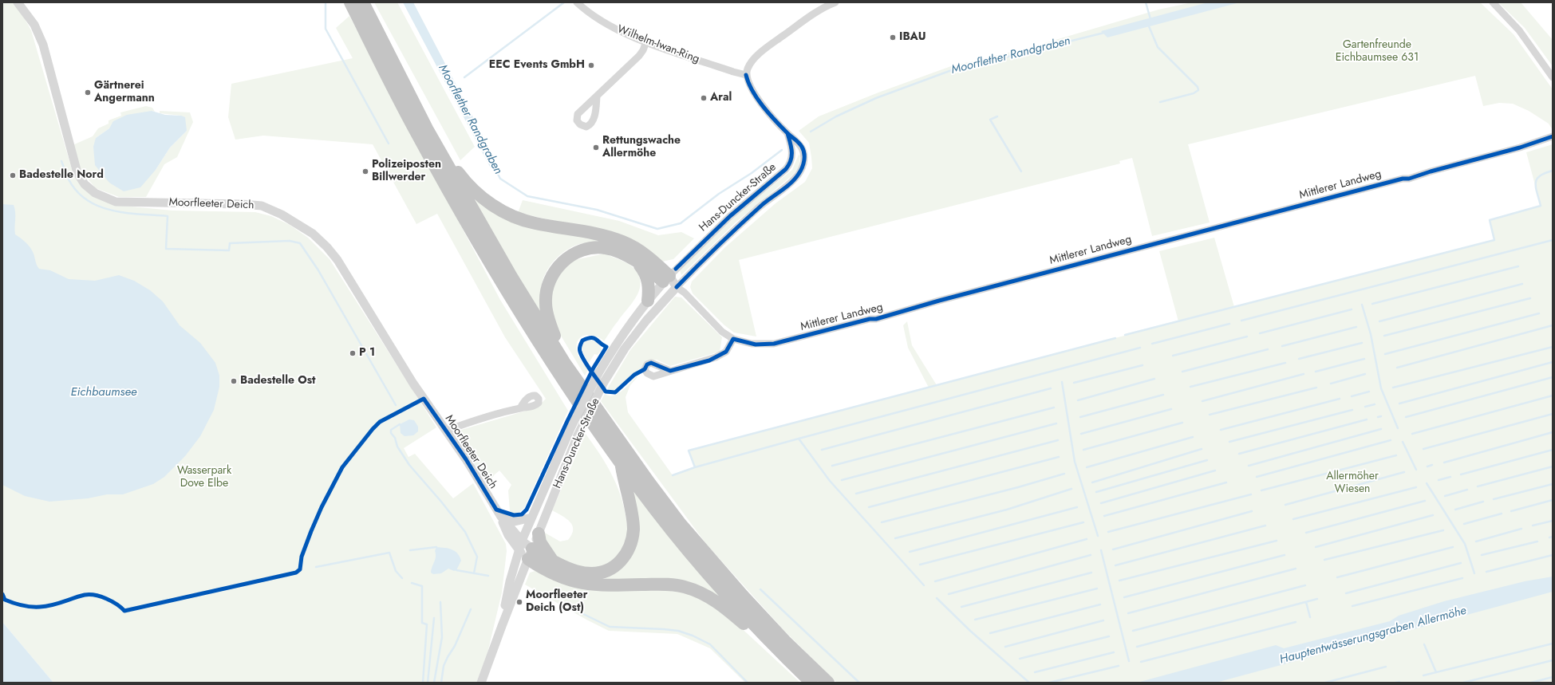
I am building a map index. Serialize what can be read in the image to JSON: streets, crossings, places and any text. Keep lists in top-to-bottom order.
{
  "streets": {
    "street": [
      "Wilhelm-Iwan-Ring",
      "Mittlerer Landweg",
      "Hans-Duncker-Straße",
      "Moorfleeter Deich"
    ]
  },
  "crossings": [
    ["Wilhelm-Iwan-Ring", "Hans-Duncker-Straße"],
    ["Mittlerer Landweg", "Hans-Duncker-Straße"],
    ["Hans-Duncker-Straße", "Moorfleeter Deich"]
  ],
  "water": ["Moorflether Randgraben", "Eichbaumsee", "Hauptentwässerungsgraben Allermöhe"],
  "parks": ["Gartenfreunde Eichbaumsee 631", "Wasserpark Dove Elbe", "Allermöher Wiesen"],
  "places": [
    "IBAU",
    "EEC Events GmbH",
    "Gärtnerei Angermann",
    "Aral",
    "Rettungswache Allermöhe",
    "Polizeiposten Billwerder",
    "Badestelle Nord",
    "P 1",
    "Badestelle Ost",
    "Moorfleeter Deich (Ost)"
  ]
}
